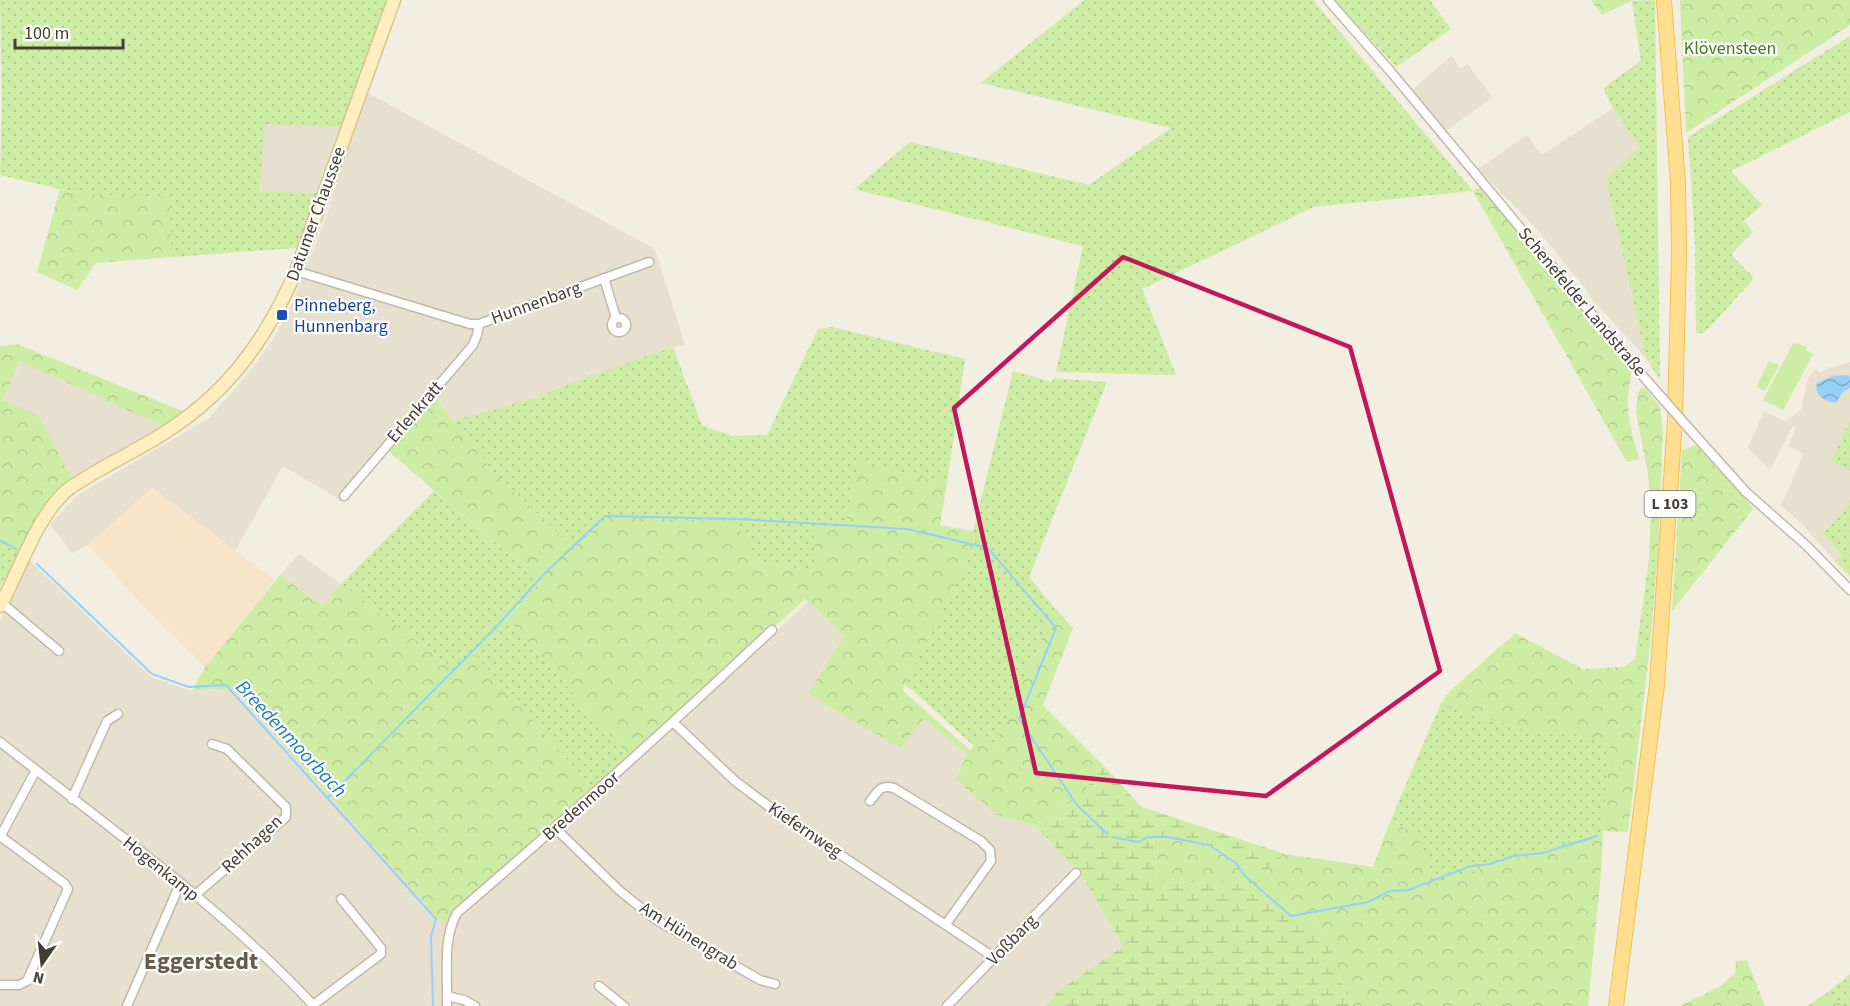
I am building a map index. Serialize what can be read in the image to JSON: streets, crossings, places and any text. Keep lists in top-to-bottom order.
{
  "streets": {
    "main road": ["L 103"],
    "street": [
      "Datumer Chaussee",
      "Schenefelder Landstraße",
      "Hunnenbarg",
      "Erlenkratt",
      "Bredenmoor",
      "Kiefernweg",
      "Rehhagen",
      "Hogenkamp",
      "Am Hünengrab",
      "Voßbarg"
    ]
  },
  "crossings": [
    ["Datumer Chaussee", "Hunnenbarg"],
    ["Hunnenbarg", "Erlenkratt"],
    ["Bredenmoor", "Kiefernweg"],
    ["Bredenmoor", "Am Hünengrab"],
    ["Kiefernweg", "Voßbarg"],
    ["Rehhagen", "Hogenkamp"]
  ],
  "districts": ["Eggerstedt"],
  "water": ["Breedenmoorbach"],
  "parks": ["Klövensteen"],
  "places": {
    "transit": ["Pinneberg, Hunnenbarg"]
  },
  "scale_bar": "100 m",
  "north": "bottom"
}
